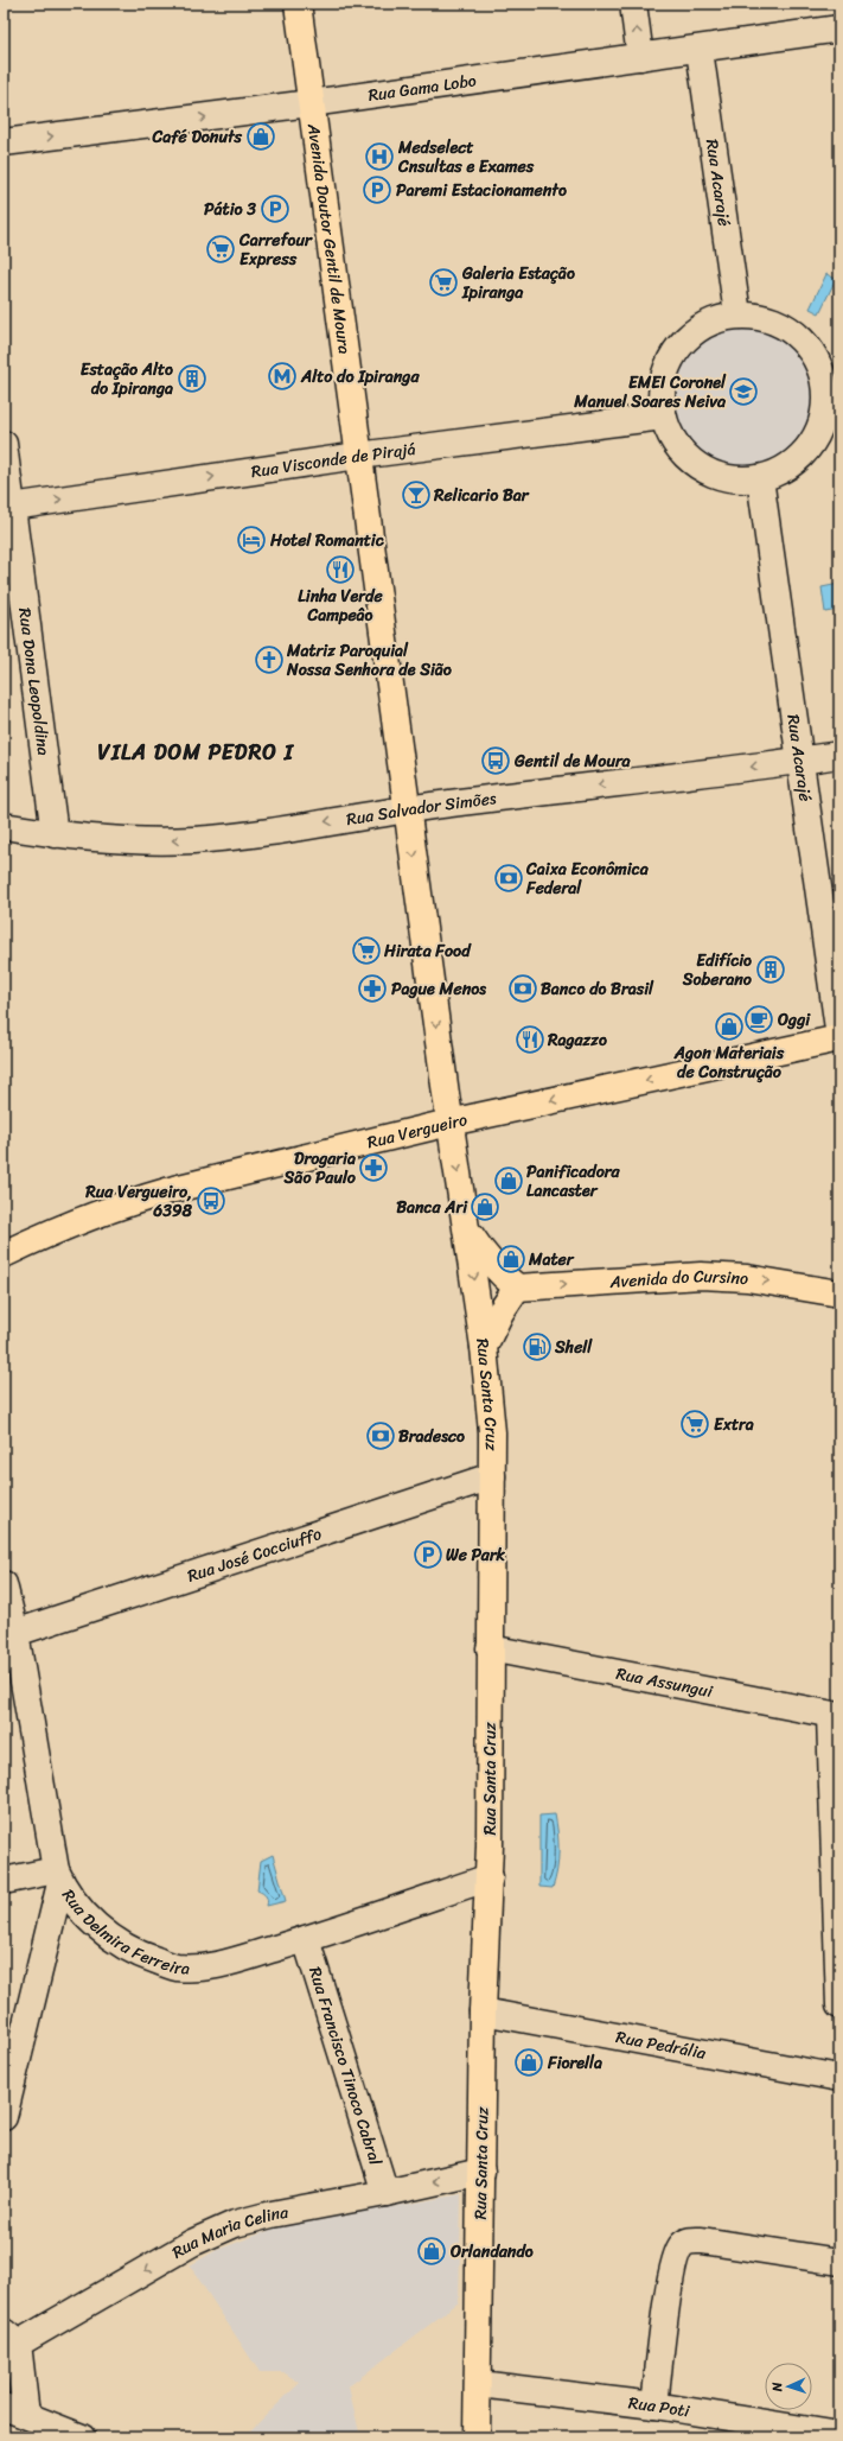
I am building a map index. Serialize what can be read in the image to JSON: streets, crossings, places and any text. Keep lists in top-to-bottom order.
{
  "streets": {
    "main road": [
      "Avenida Doutor Gentil de Moura",
      "Rua Vergueiro",
      "Avenida do Cursino",
      "Rua Santa Cruz"
    ],
    "street": [
      "Rua Gama Lobo",
      "Rua Acarajé",
      "Rua Visconde de Pirajá",
      "Rua Dona Leopoldina",
      "Rua Salvador Simões",
      "Rua José Cocciuffo",
      "Rua Assungui",
      "Rua Delmira Ferreira",
      "Rua Pedrália",
      "Rua Francisco Tinoco Cabral",
      "Rua Maria Celina",
      "Rua Poti"
    ]
  },
  "crossings": [
    ["Rua Gama Lobo", "Rua Acarajé"],
    ["Rua Gama Lobo", "Avenida Doutor Gentil de Moura"],
    ["Rua Acarajé", "Rua Visconde de Pirajá"],
    ["Rua Acarajé", "Rua Salvador Simões"],
    ["Rua Acarajé", "Rua Vergueiro"],
    ["Avenida Doutor Gentil de Moura", "Rua Visconde de Pirajá"],
    ["Avenida Doutor Gentil de Moura", "Rua Salvador Simões"],
    ["Avenida Doutor Gentil de Moura", "Rua Vergueiro"],
    ["Avenida Doutor Gentil de Moura", "Rua Santa Cruz"],
    ["Rua Visconde de Pirajá", "Rua Dona Leopoldina"],
    ["Rua Dona Leopoldina", "Rua Salvador Simões"],
    ["Rua Vergueiro", "Rua Santa Cruz"],
    ["Rua Santa Cruz", "Rua José Cocciuffo"],
    ["Rua Santa Cruz", "Rua Assungui"],
    ["Rua Santa Cruz", "Rua Delmira Ferreira"],
    ["Rua Santa Cruz", "Rua Pedrália"],
    ["Rua Santa Cruz", "Rua Maria Celina"],
    ["Rua Santa Cruz", "Rua Poti"],
    ["Rua José Cocciuffo", "Rua Delmira Ferreira"],
    ["Rua Delmira Ferreira", "Rua Francisco Tinoco Cabral"],
    ["Rua Francisco Tinoco Cabral", "Rua Maria Celina"]
  ],
  "one_way": [
    "Rua Gama Lobo",
    "Rua Visconde de Pirajá",
    "Rua Salvador Simões",
    "Rua Vergueiro",
    "Avenida do Cursino",
    "Rua Maria Celina"
  ],
  "districts": ["VILA DOM PEDRO I"],
  "places": {
    "shop": [
      "Café Donuts",
      "Agon Materiais de Construção",
      "Panificadora Lancaster",
      "Banca Ari",
      "Mater",
      "Fiorella",
      "Orlandando"
    ],
    "hospital": ["Medselect Cnsultas e Exames"],
    "parking": ["Paremi Estacionamento", "Pátio 3", "We Park"],
    "supermarket": [
      "Carrefour Express",
      "Galeria Estação Ipiranga",
      "Hirata Food",
      "Extra"
    ],
    "metro station": ["Alto do Ipiranga"],
    "building": ["Estação Alto do Ipiranga", "Edifício Soberano"],
    "school or university": ["EMEI Coronel Manuel Soares Neiva"],
    "bar": ["Relicario Bar"],
    "hotel": ["Hotel Romantic"],
    "restaurant": ["Linha Verde Campeâo", "Ragazzo"],
    "church": ["Matriz Paroquial Nossa Senhora de Sião"],
    "bus stop": ["Gentil de Moura", "Rua Vergueiro, 6398"],
    "bank": ["Caixa Econômica Federal", "Banco do Brasil", "Bradesco"],
    "pharmacy": ["Pague Menos", "Drogaria São Paulo"],
    "cafe": ["Oggi"],
    "fuel station": ["Shell"]
  },
  "north": "left"
}
